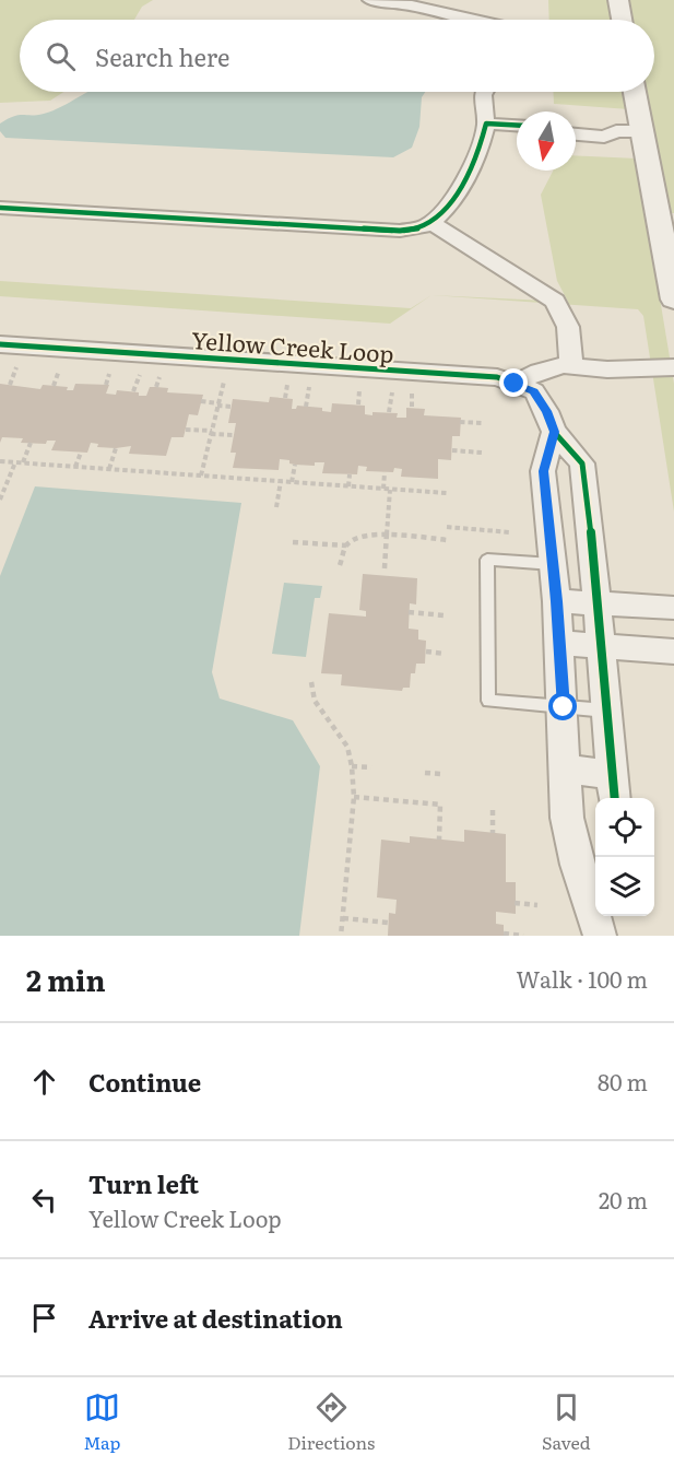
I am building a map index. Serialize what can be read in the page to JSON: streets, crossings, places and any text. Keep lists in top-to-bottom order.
{
  "streets": {
    "street": ["Yellow Creek Loop"]
  },
  "north": "bottom",
  "page": {
    "search": "Search here",
    "heading": ["2 min", "Walk · 100 m"],
    "list": [
      ["Continue", "80 m"],
      ["Turn left", "Yellow Creek Loop", "20 m"],
      "Arrive at destination"
    ],
    "nav": ["Map", "Directions", "Saved"]
  }
}
